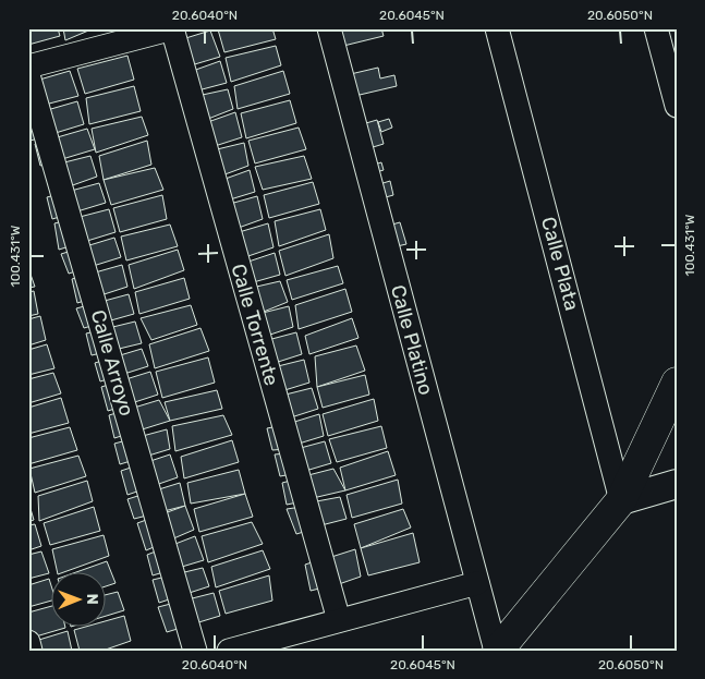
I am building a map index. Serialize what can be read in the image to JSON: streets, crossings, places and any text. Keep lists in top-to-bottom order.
{
  "streets": {
    "street": [
      "Calle Plata",
      "Calle Torrente",
      "Calle Platino",
      "Calle Arroyo"
    ]
  },
  "north": "right",
  "coordinates": [
    "20.6040°N",
    "20.6045°N",
    "20.6050°N",
    "100.431°W"
  ]
}
